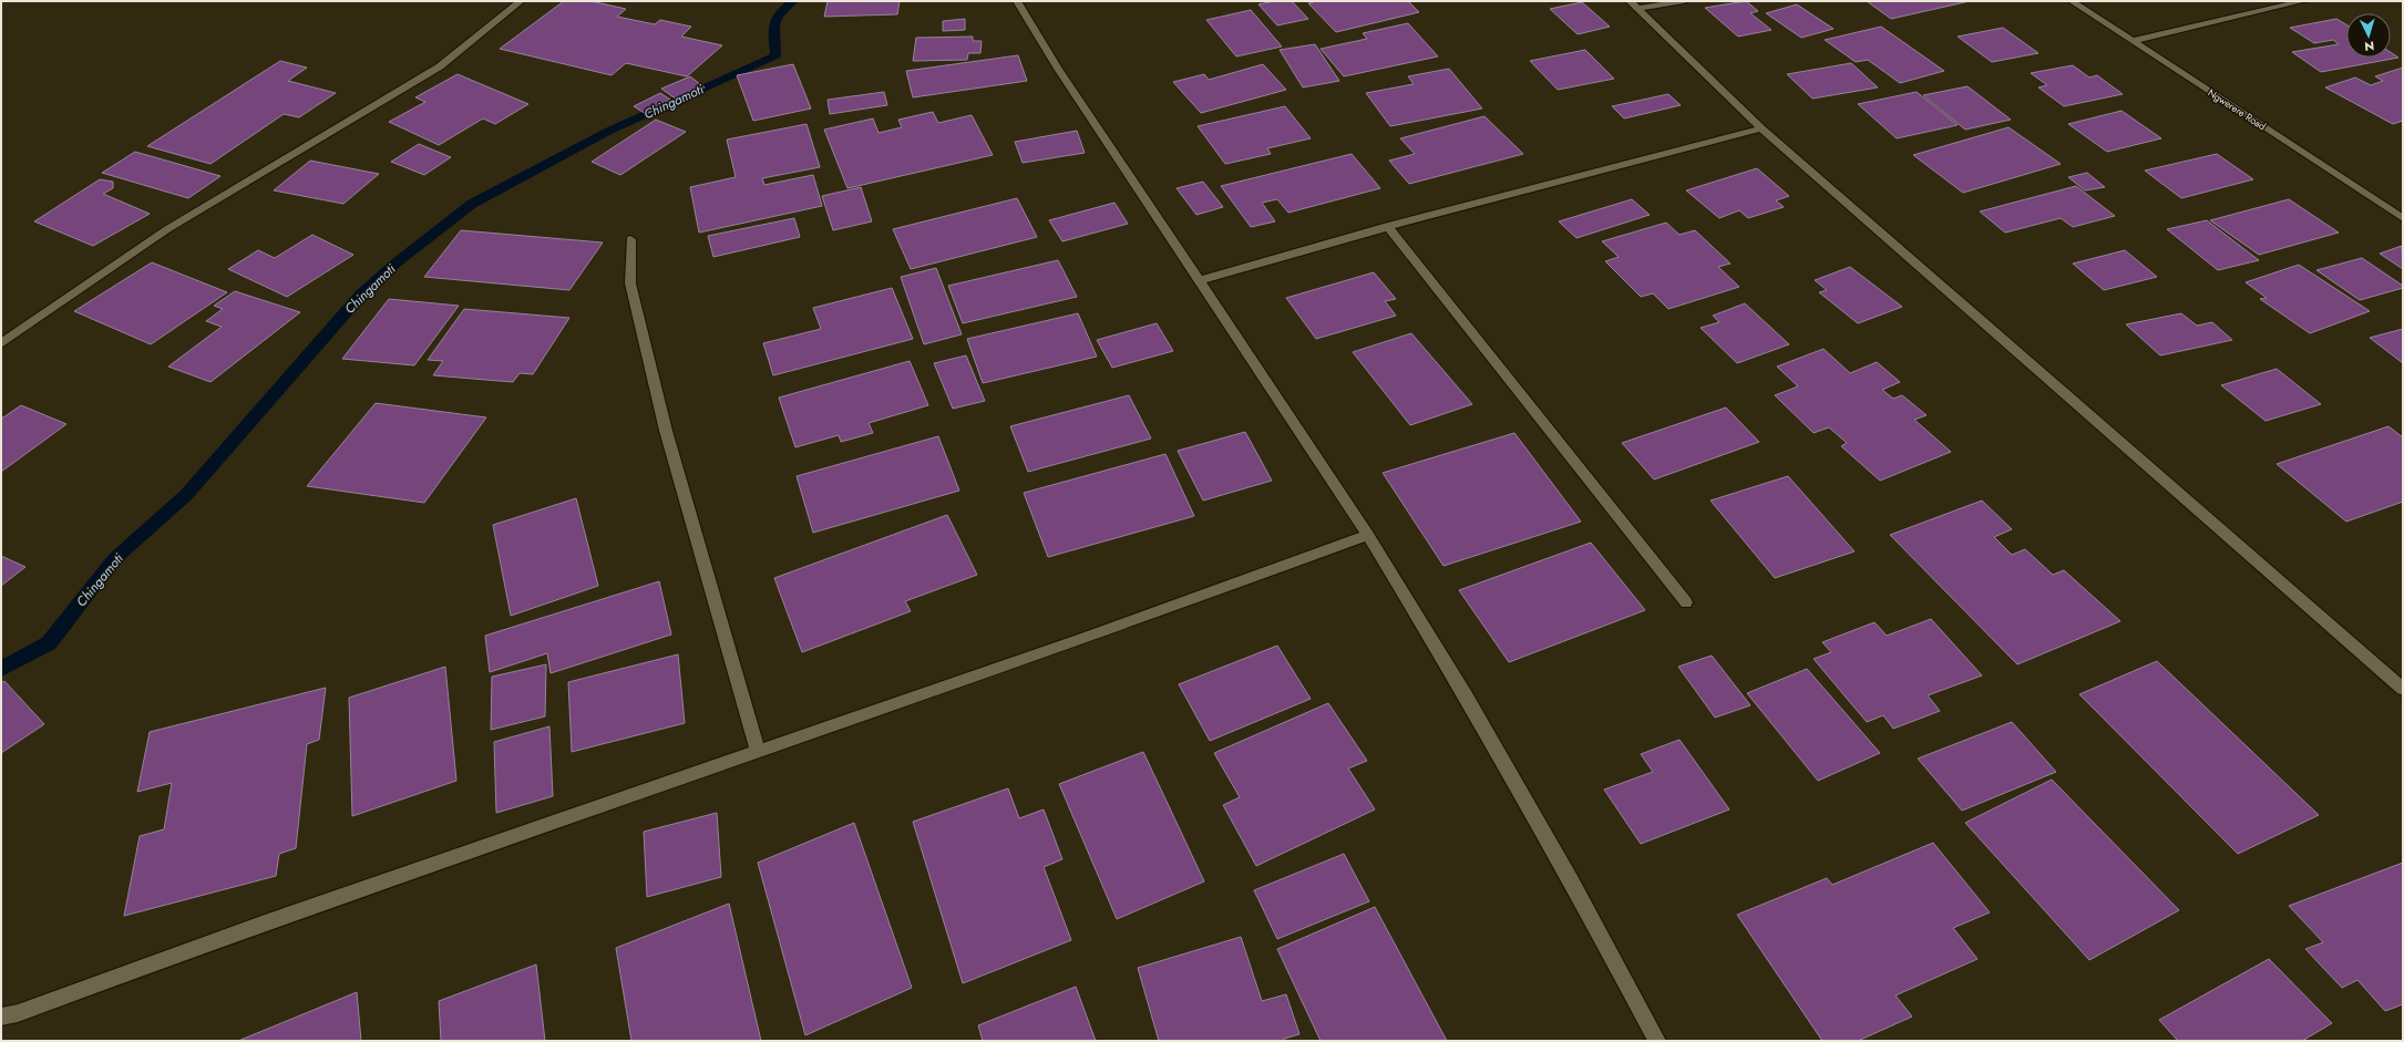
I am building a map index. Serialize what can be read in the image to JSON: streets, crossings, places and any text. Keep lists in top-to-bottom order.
{
  "streets": {
    "street": ["Ngwerere Road"]
  },
  "water": ["Chingamoti"],
  "north": "bottom"
}
